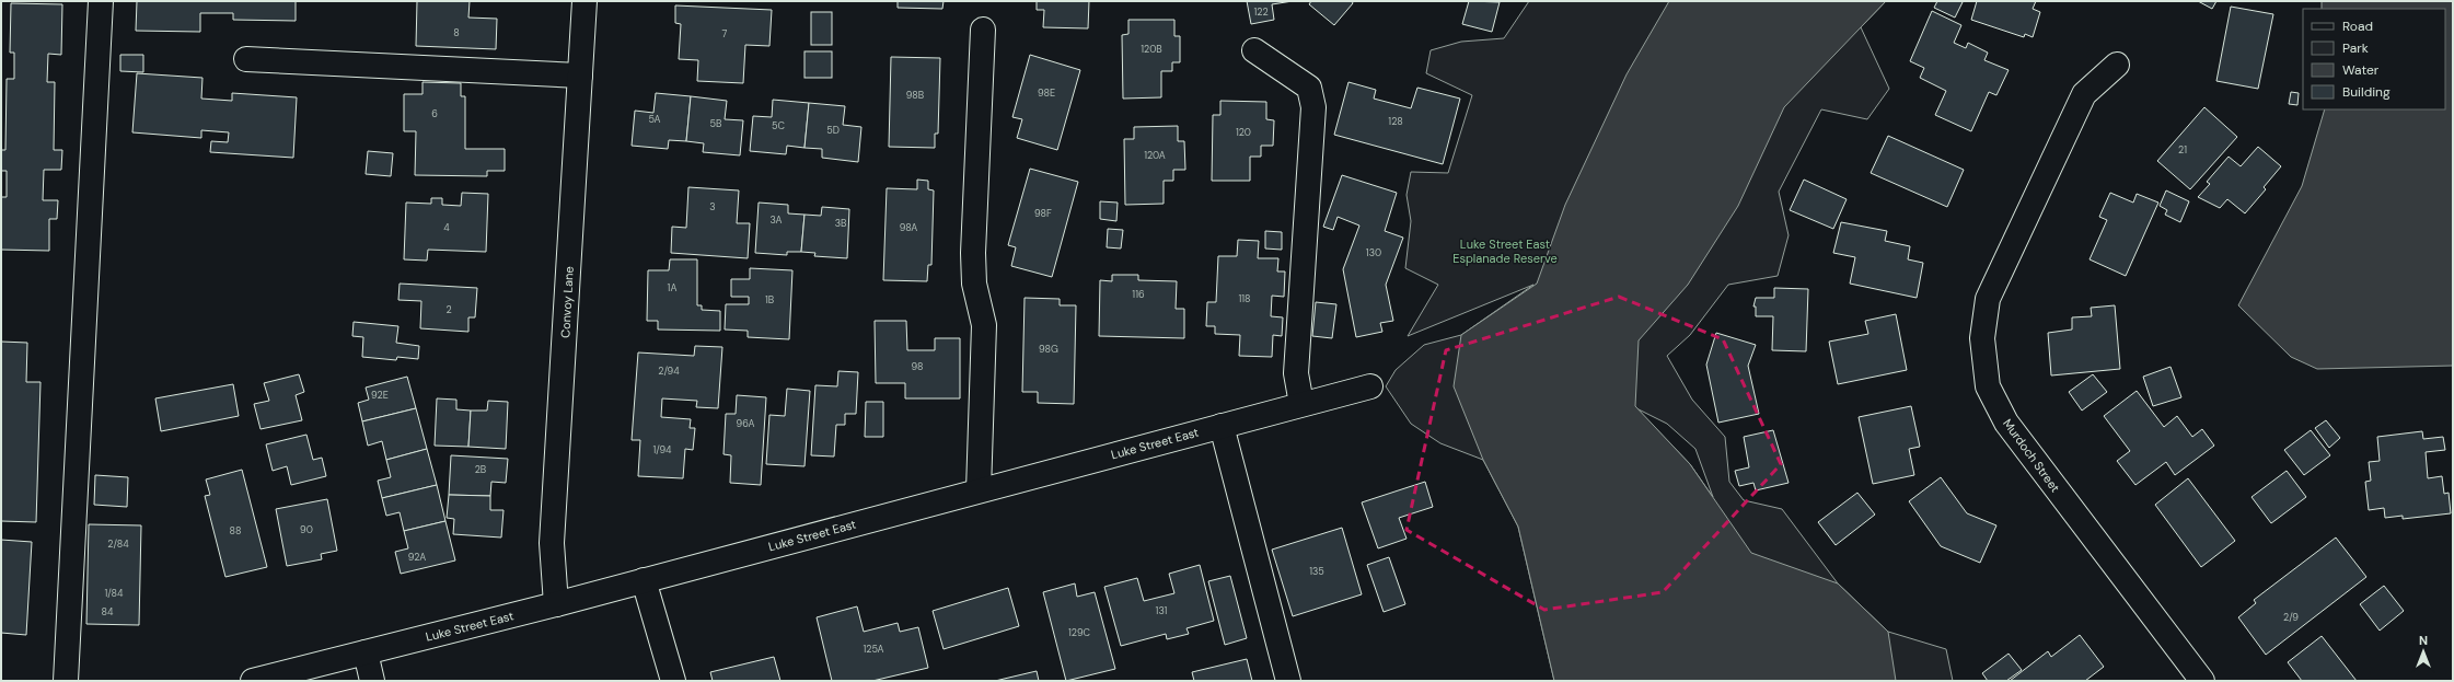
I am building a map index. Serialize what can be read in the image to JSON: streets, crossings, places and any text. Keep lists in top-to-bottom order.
{
  "streets": {
    "street": ["Convoy Lane", "Luke Street East", "Murdoch Street"]
  },
  "crossings": [
    ["Convoy Lane", "Luke Street East"]
  ],
  "parks": ["Luke Street East Esplanade Reserve"],
  "house_numbers": [
    "122",
    "8",
    "7",
    "120B",
    "98E",
    "98B",
    "6",
    "5A",
    "128",
    "5B",
    "5C",
    "5D",
    "120",
    "21",
    "120A",
    "3",
    "98F",
    "3A",
    "3B",
    "4",
    "98A",
    "130",
    "1A",
    "116",
    "118",
    "1B",
    "2",
    "98G",
    "98",
    "2/94",
    "92E",
    "96A",
    "1/94",
    "2B",
    "90",
    "88",
    "2/84",
    "92A",
    "135",
    "1/84",
    "131",
    "84",
    "2/9",
    "129C",
    "125A"
  ],
  "legend": [
    "Road",
    "Park",
    "Water",
    "Building"
  ],
  "north": "top"
}
